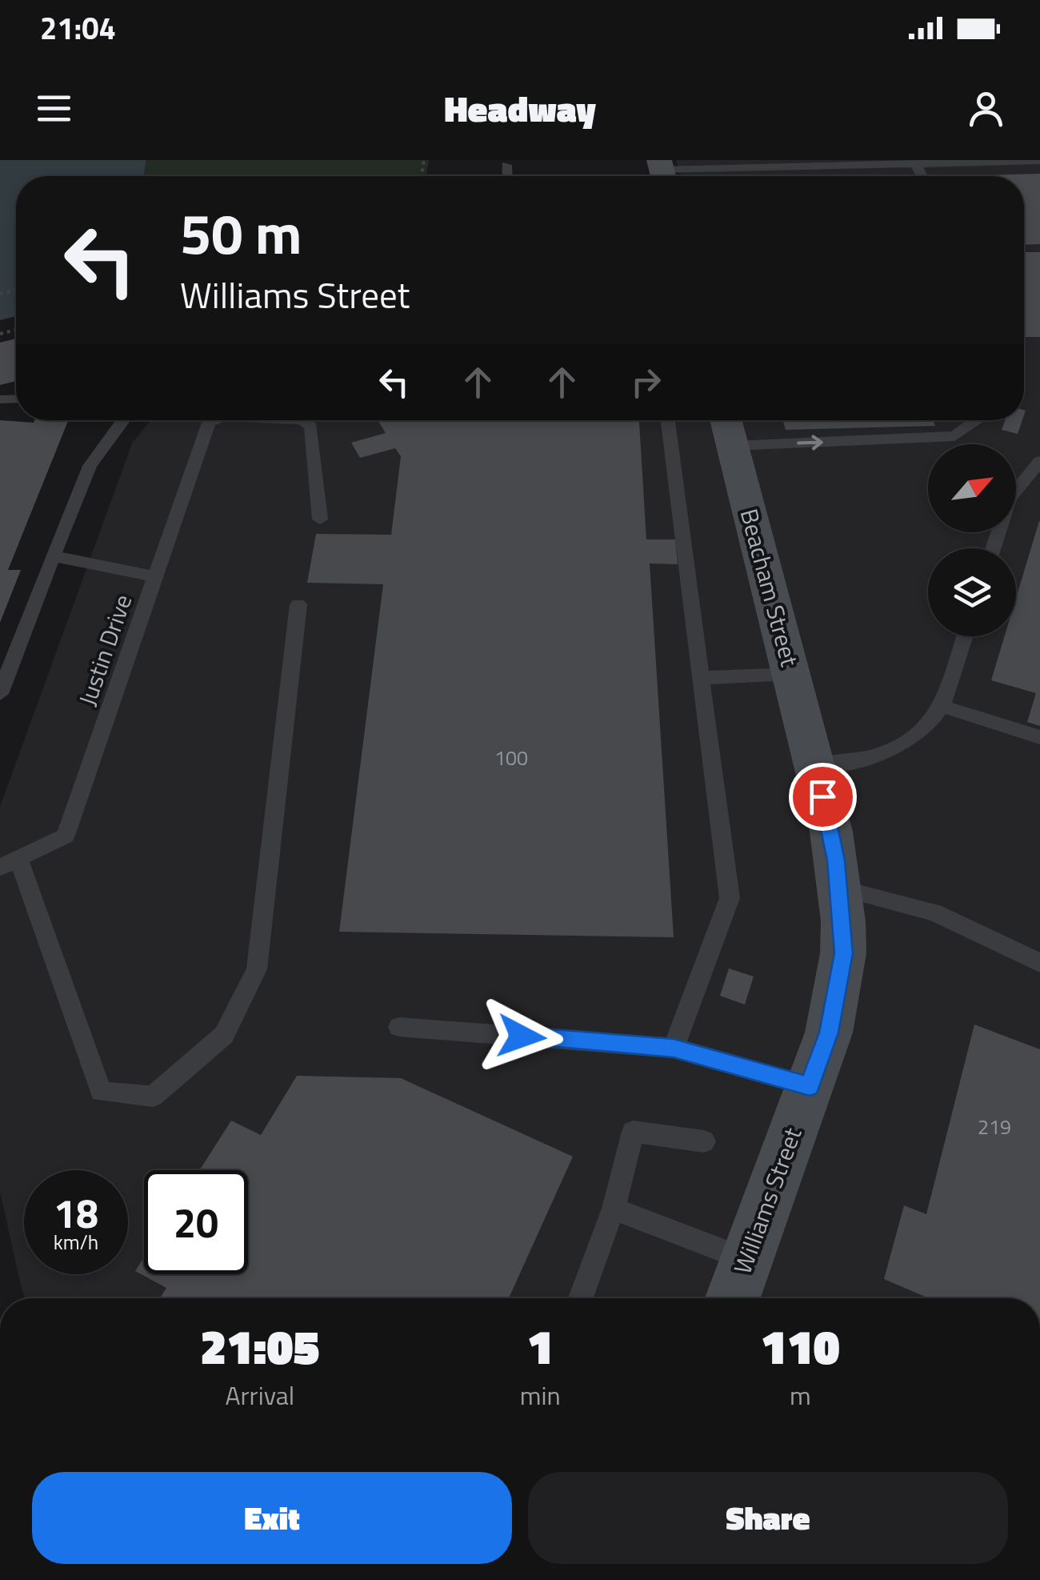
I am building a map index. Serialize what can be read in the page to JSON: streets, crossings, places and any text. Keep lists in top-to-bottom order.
{
  "streets": {
    "main road": ["Beacham Street", "Williams Street"],
    "lane": ["Justin Drive"]
  },
  "crossings": [
    ["Beacham Street", "Williams Street"]
  ],
  "house_numbers": ["100", "219"],
  "north": "top right",
  "page": {
    "status": "21:04",
    "header": "Headway",
    "turn": ["50 m", "Williams Street"],
    "speed": "18 km/h",
    "limit": "20",
    "eta": [
      "21:05",
      "Arrival",
      "1",
      "min",
      "110",
      "m"
    ],
    "buttons": ["Exit", "Share"]
  }
}
